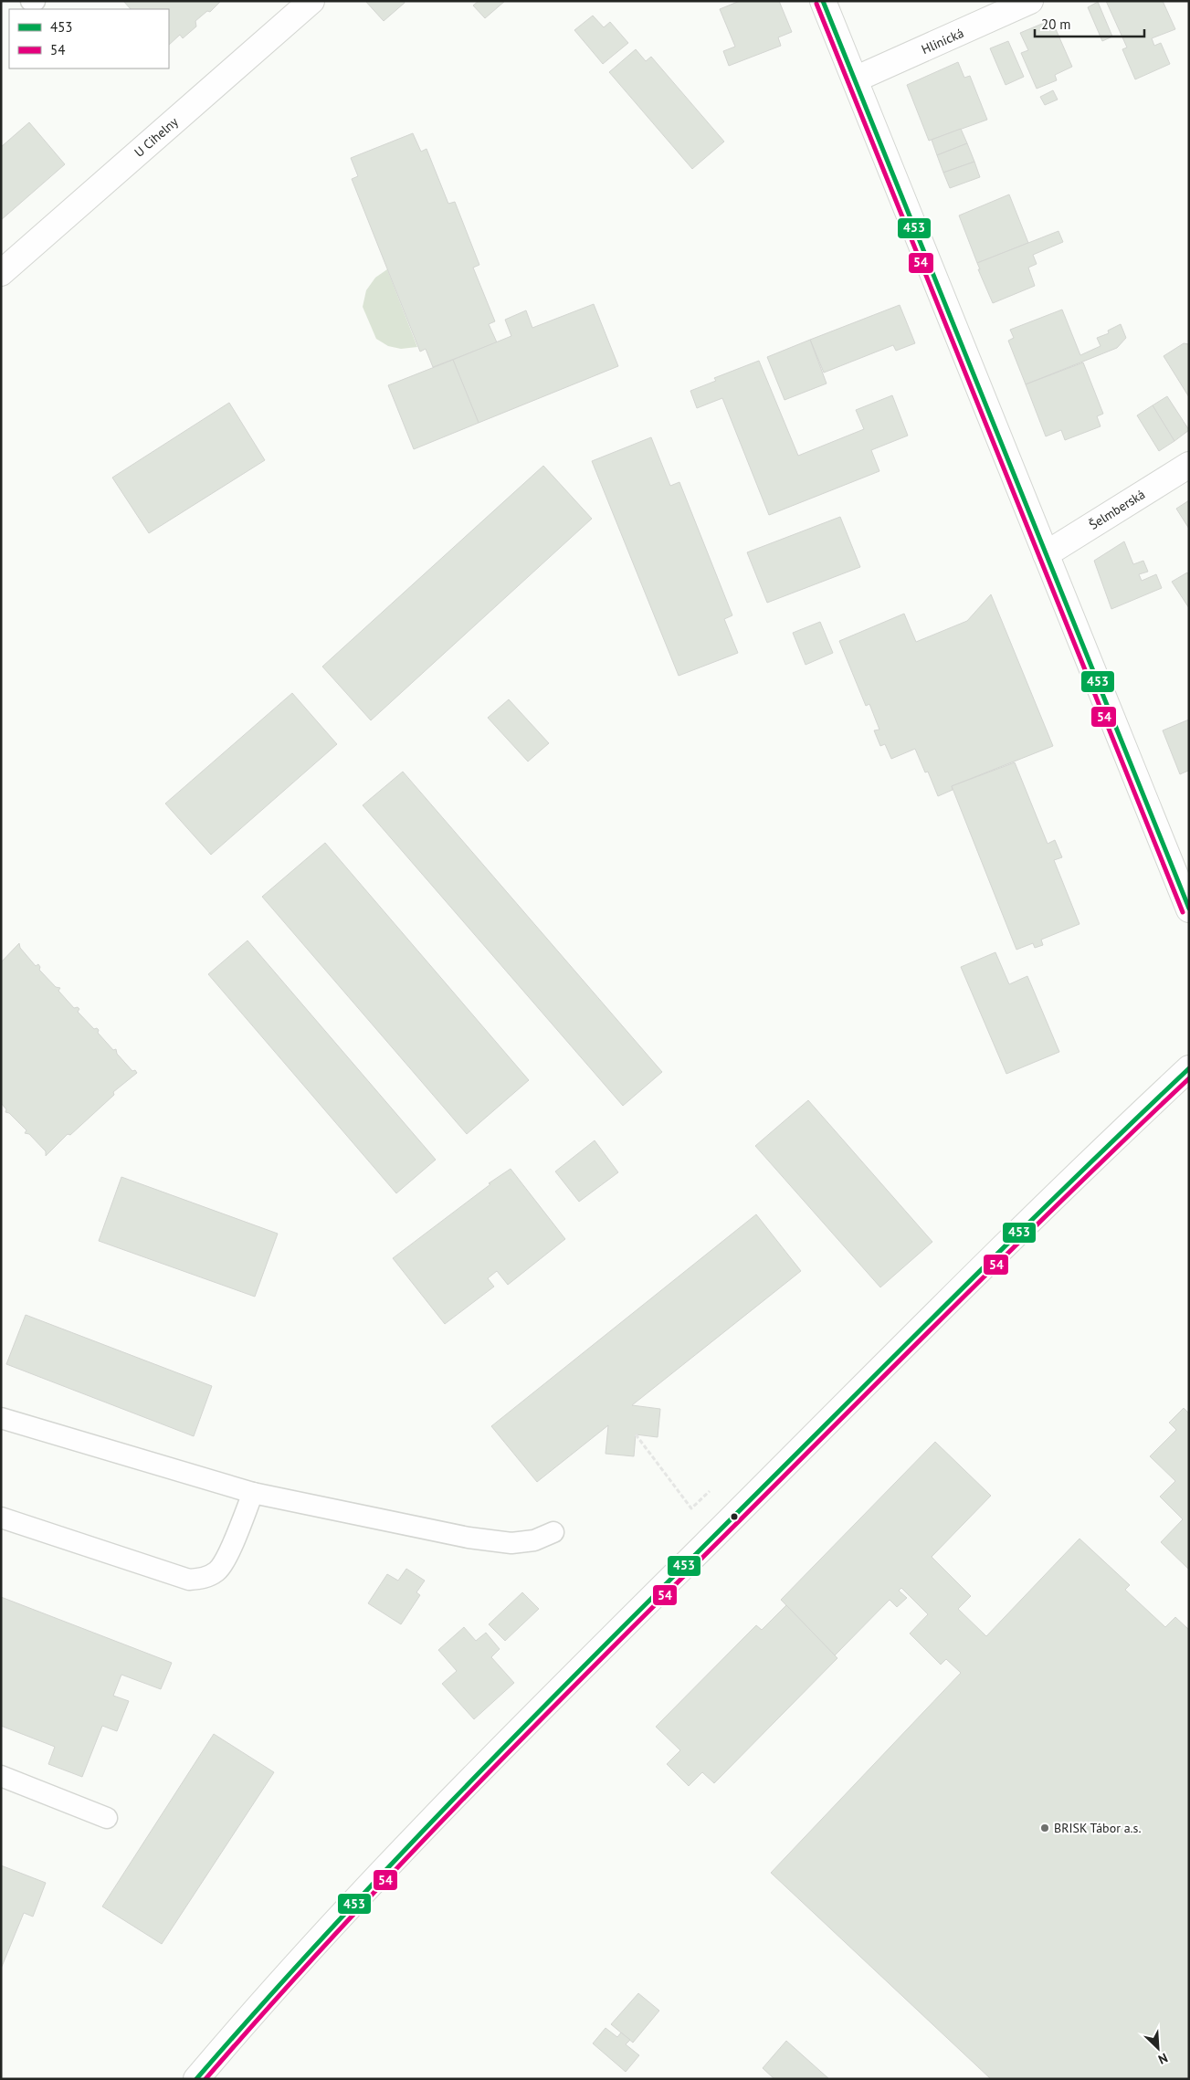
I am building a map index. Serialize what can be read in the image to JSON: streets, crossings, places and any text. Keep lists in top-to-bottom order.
{
  "streets": {
    "main road": ["Hlinická", "U Cihelny", "Šelmberská"]
  },
  "places": ["BRISK Tábor a.s."],
  "lines": ["transit line 453", "transit line 54"],
  "legend": ["453", "54"],
  "scale_bar": "20 m",
  "north": "bottom right"
}
